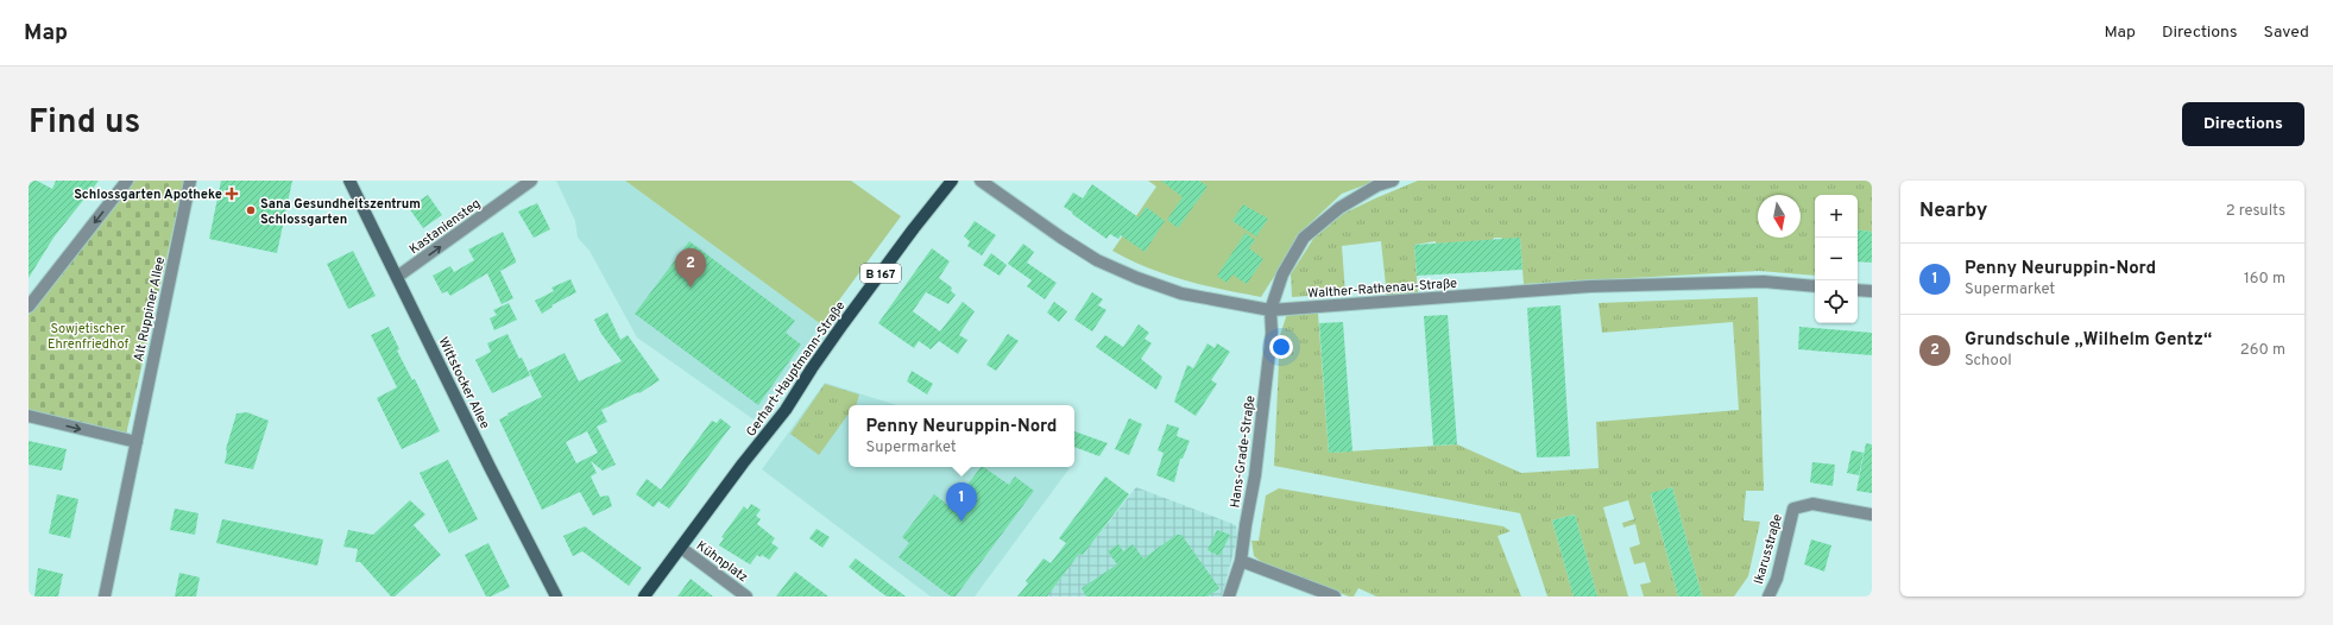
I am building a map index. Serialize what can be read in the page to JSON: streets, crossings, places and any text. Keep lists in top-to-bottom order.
{
  "streets": {
    "main road": ["B 167", "Gerhart-Hauptmann-Straße", "Wittstocker Allee"],
    "street": [
      "Kastaniensteg",
      "Walther-Rathenau-Straße",
      "Alt Ruppiner Allee",
      "Hans-Grade-Straße",
      "Ikarusstraße",
      "Kühnplatz"
    ]
  },
  "crossings": [
    ["Kastaniensteg", "Wittstocker Allee"],
    ["Walther-Rathenau-Straße", "Hans-Grade-Straße"],
    ["Gerhart-Hauptmann-Straße", "Kühnplatz"]
  ],
  "one_way": ["Kastaniensteg"],
  "parks": ["Sowjetischer Ehrenfriedhof"],
  "places": {
    "health": ["Schlossgarten Apotheke"],
    "other": ["Sana Gesundheitszentrum Schlossgarten"]
  },
  "north": "bottom",
  "page": {
    "header": "Map",
    "nav": ["Map", "Directions", "Saved"],
    "title": "Find us",
    "buttons": "Directions",
    "heading": ["Nearby", "2 results"],
    "map_buttons": ["+", "−"],
    "list": [
      {
        "mark": "1",
        "name": "Penny Neuruppin-Nord",
        "note": "Supermarket",
        "value": "160 m"
      },
      {
        "mark": "2",
        "name": "Grundschule „Wilhelm Gentz“",
        "note": "School",
        "value": "260 m"
      }
    ],
    "pins": ["2", "1"],
    "popup": ["Penny Neuruppin-Nord", "Supermarket"]
  }
}
